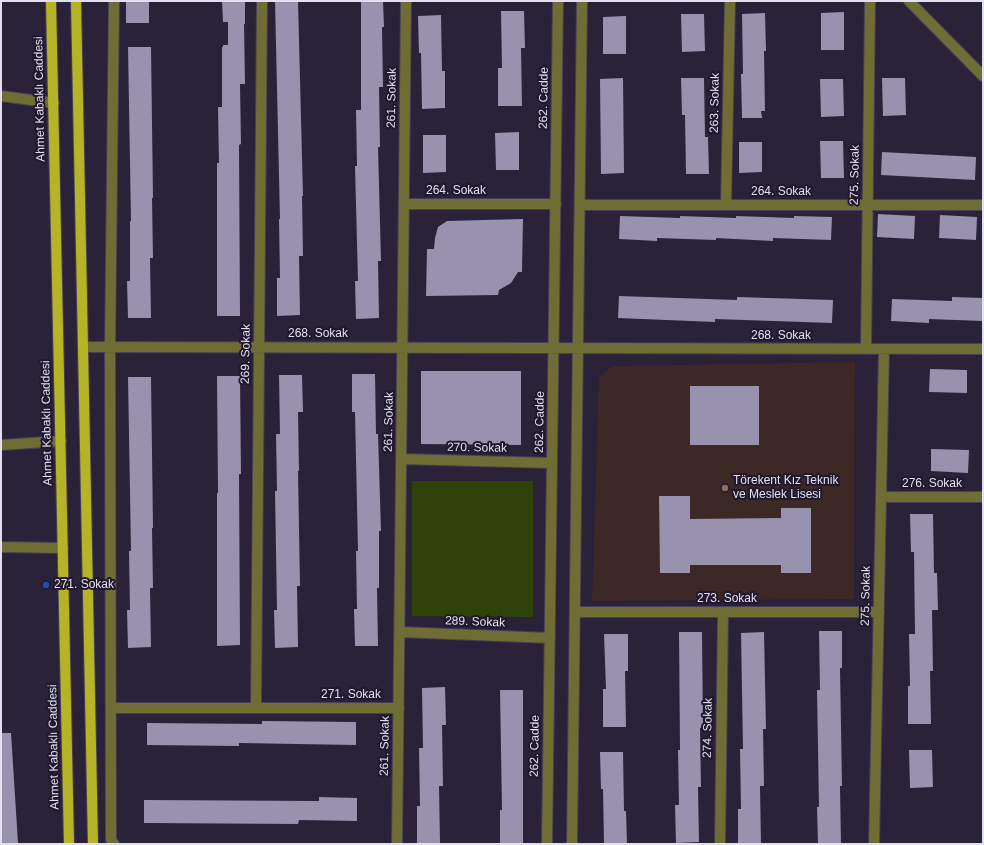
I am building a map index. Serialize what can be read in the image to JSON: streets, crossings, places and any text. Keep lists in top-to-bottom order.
{
  "streets": {
    "main road": ["Ahmet Kabaklı Caddesi"],
    "street": [
      "261. Sokak",
      "262. Cadde",
      "263. Sokak",
      "275. Sokak",
      "264. Sokak",
      "268. Sokak",
      "269. Sokak",
      "270. Sokak",
      "276. Sokak",
      "273. Sokak",
      "289. Sokak",
      "271. Sokak",
      "274. Sokak"
    ]
  },
  "crossings": [
    ["261. Sokak", "264. Sokak"],
    ["261. Sokak", "268. Sokak"],
    ["261. Sokak", "270. Sokak"],
    ["261. Sokak", "289. Sokak"],
    ["261. Sokak", "271. Sokak"],
    ["262. Cadde", "264. Sokak"],
    ["262. Cadde", "268. Sokak"],
    ["262. Cadde", "270. Sokak"],
    ["262. Cadde", "289. Sokak"],
    ["263. Sokak", "264. Sokak"],
    ["275. Sokak", "264. Sokak"],
    ["275. Sokak", "268. Sokak"],
    ["275. Sokak", "276. Sokak"],
    ["275. Sokak", "273. Sokak"],
    ["268. Sokak", "269. Sokak"],
    ["269. Sokak", "271. Sokak"],
    ["273. Sokak", "274. Sokak"]
  ],
  "places": ["Törekent Kız Teknik ve Meslek Lisesi", "271. Sokak"]
}
